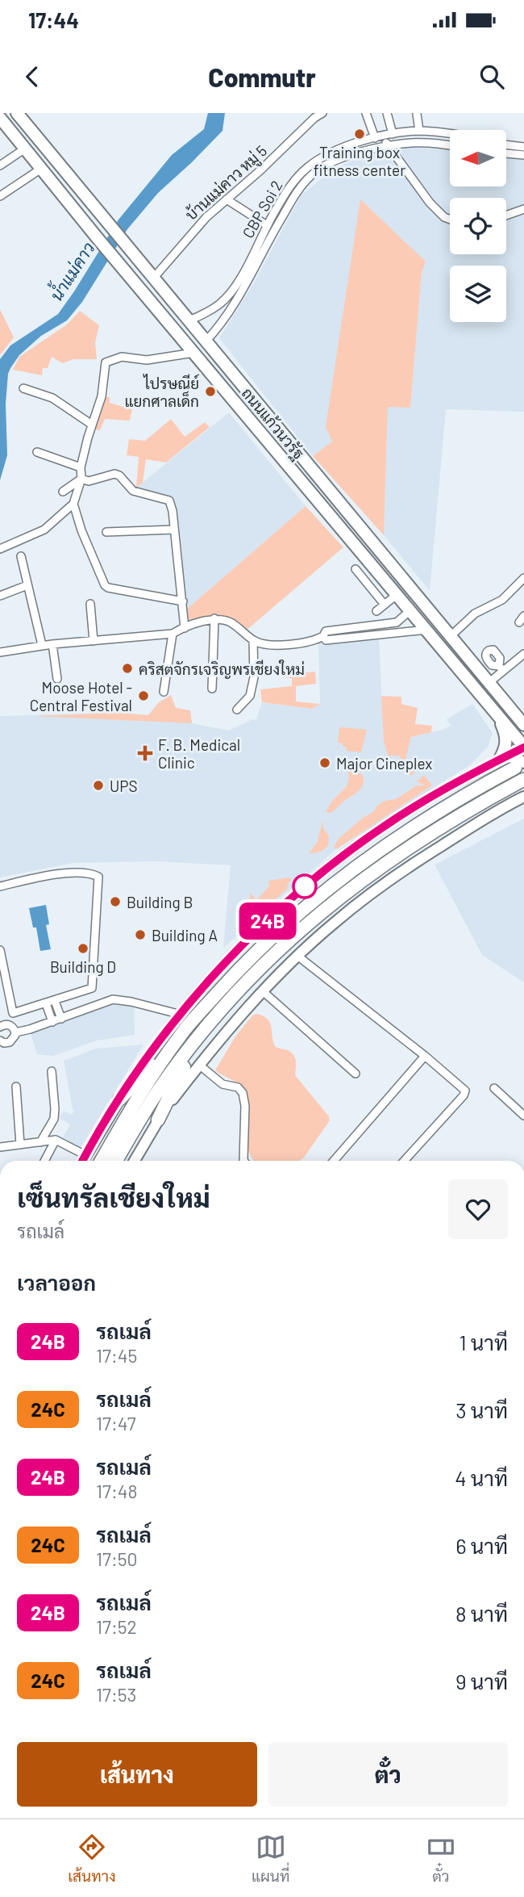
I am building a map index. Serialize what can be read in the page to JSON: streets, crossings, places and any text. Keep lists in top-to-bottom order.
{
  "streets": {
    "main road": ["ถนนแก้วนวรัฐ"],
    "street": ["บ้านแม่คาว หมู่ 5", "CBP Soi 2"]
  },
  "crossings": [
    ["บ้านแม่คาว หมู่ 5", "ถนนแก้วนวรัฐ"],
    ["CBP Soi 2", "ถนนแก้วนวรัฐ"]
  ],
  "water": ["น้ำแม่คาว"],
  "places": {
    "other": [
      "Training box fitness center",
      "ไปรษณีย์ แยกศาลเด็ก",
      "คริสตจักรเจริญพรเชียงใหม่",
      "Moose Hotel - Central Festival",
      "Major Cineplex",
      "UPS",
      "Building B",
      "Building A",
      "Building D"
    ],
    "health": ["F. B. Medical Clinic"]
  },
  "lines": ["bus line 24B"],
  "north": "left",
  "page": {
    "status": "17:44",
    "header": "Commutr",
    "on_map": "24B",
    "heading": [
      ["เซ็นทรัลเชียงใหม่", "รถเมล์"],
      "เวลาออก"
    ],
    "list": [
      {
        "mark": "24B",
        "name": "รถเมล์",
        "note": "17:45",
        "value": "1 นาที"
      },
      {
        "mark": "24C",
        "name": "รถเมล์",
        "note": "17:47",
        "value": "3 นาที"
      },
      {
        "mark": "24B",
        "name": "รถเมล์",
        "note": "17:48",
        "value": "4 นาที"
      },
      {
        "mark": "24C",
        "name": "รถเมล์",
        "note": "17:50",
        "value": "6 นาที"
      },
      {
        "mark": "24B",
        "name": "รถเมล์",
        "note": "17:52",
        "value": "8 นาที"
      },
      {
        "mark": "24C",
        "name": "รถเมล์",
        "note": "17:53",
        "value": "9 นาที"
      }
    ],
    "buttons": ["เส้นทาง", "ตั๋ว"],
    "tabs": ["เส้นทาง", "แผนที่", "ตั๋ว"]
  }
}
